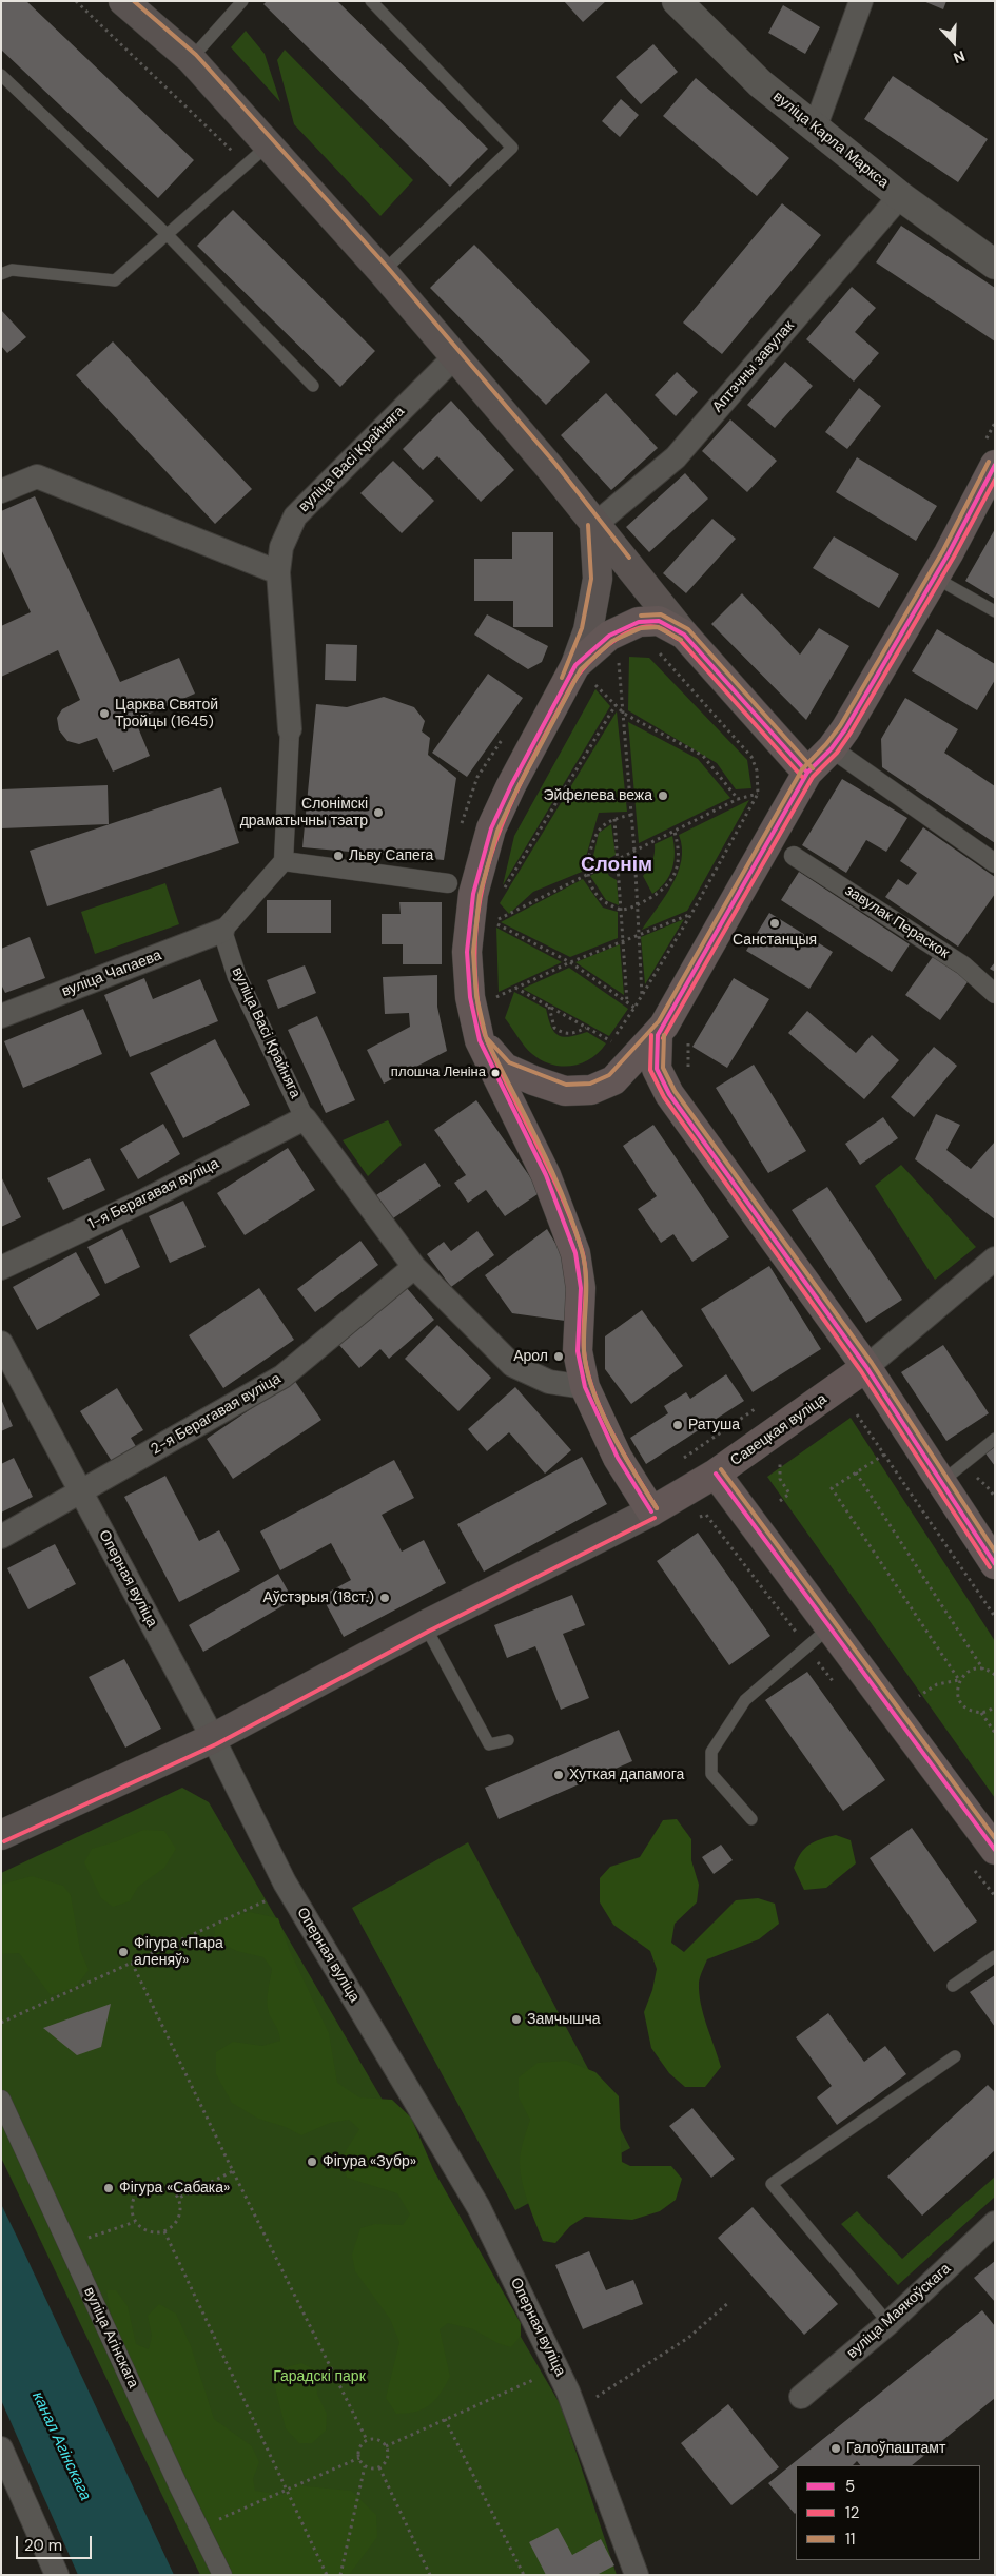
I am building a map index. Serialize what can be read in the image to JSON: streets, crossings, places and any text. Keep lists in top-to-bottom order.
{
  "streets": {
    "main road": ["Савецкая вуліца"],
    "street": [
      "вуліца Карла Маркса",
      "Аптэчны завулак",
      "вуліца Васі Крайняга",
      "завулак Пераскок",
      "вуліца Чапаева",
      "1-я Берагавая вуліца",
      "2-я Берагавая вуліца",
      "Оперная вуліца",
      "вуліца Маякоўскага",
      "вуліца Агінскага"
    ]
  },
  "crossings": [
    ["вуліца Карла Маркса", "Аптэчны завулак"],
    ["вуліца Васі Крайняга", "вуліца Чапаева"],
    ["вуліца Васі Крайняга", "1-я Берагавая вуліца"],
    ["вуліца Васі Крайняга", "2-я Берагавая вуліца"],
    ["2-я Берагавая вуліца", "Оперная вуліца"],
    ["Савецкая вуліца", "Оперная вуліца"]
  ],
  "districts": ["Слонім"],
  "water": ["канал Агінскага"],
  "parks": ["Гарадскі парк"],
  "places": [
    "Царква Святой Тройцы (1645)",
    "Эйфелева вежа",
    "Слонімскі драматычны тэатр",
    "Льву Сапега",
    "Санстанцыя",
    "плошча Леніна",
    "Арол",
    "Ратуша",
    "Аўстэрыя (18ст.)",
    "Хуткая дапамога",
    "Фігура «Пара аленяў»",
    "Замчышча",
    "Фігура «Зубр»",
    "Фігура «Сабака»",
    "Галоўпаштамт"
  ],
  "lines": ["transit line 11", "transit line 5", "transit line 12"],
  "legend": ["5", "12", "11"],
  "scale_bar": "20 m",
  "north": "bottom"
}
